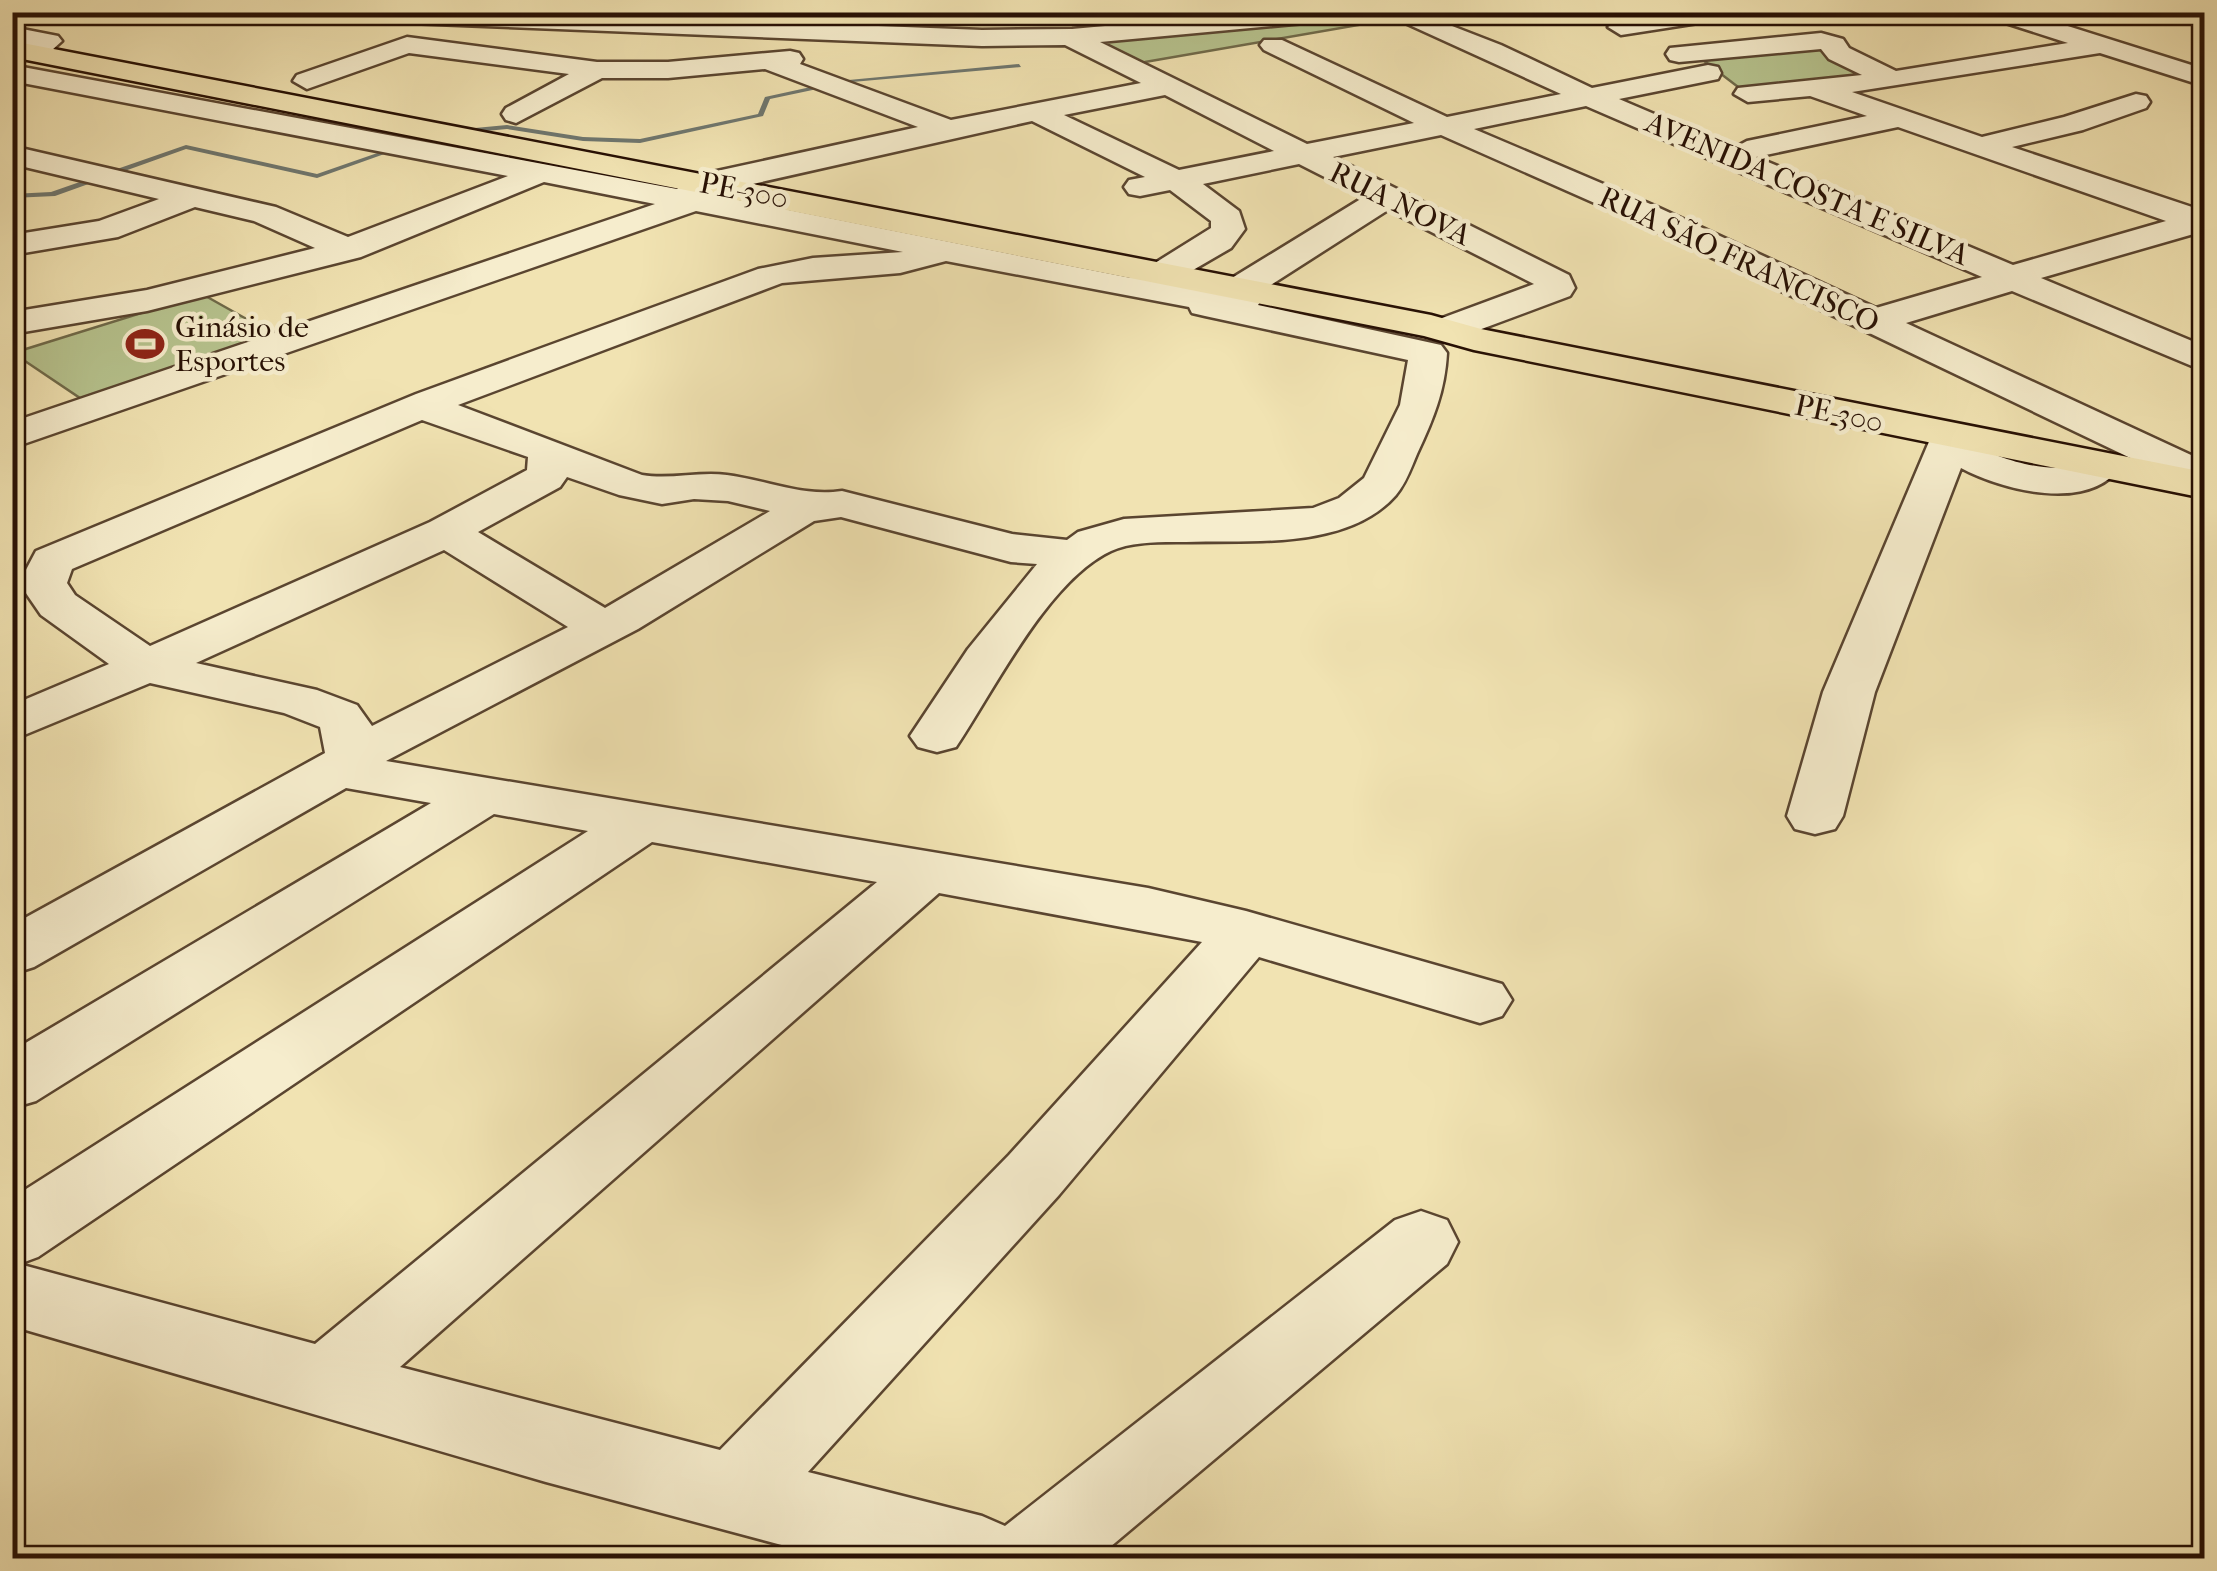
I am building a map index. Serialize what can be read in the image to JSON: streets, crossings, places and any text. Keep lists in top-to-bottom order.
{
  "streets": {
    "main road": ["PE-300"],
    "street": ["AVENIDA COSTA E SILVA", "RUA NOVA", "RUA SÃO FRANCISCO"]
  },
  "crossings": [
    ["AVENIDA COSTA E SILVA", "RUA SÃO FRANCISCO"],
    ["PE-300", "RUA NOVA"]
  ],
  "places": {
    "sports": ["Ginásio de Esportes"]
  }
}
